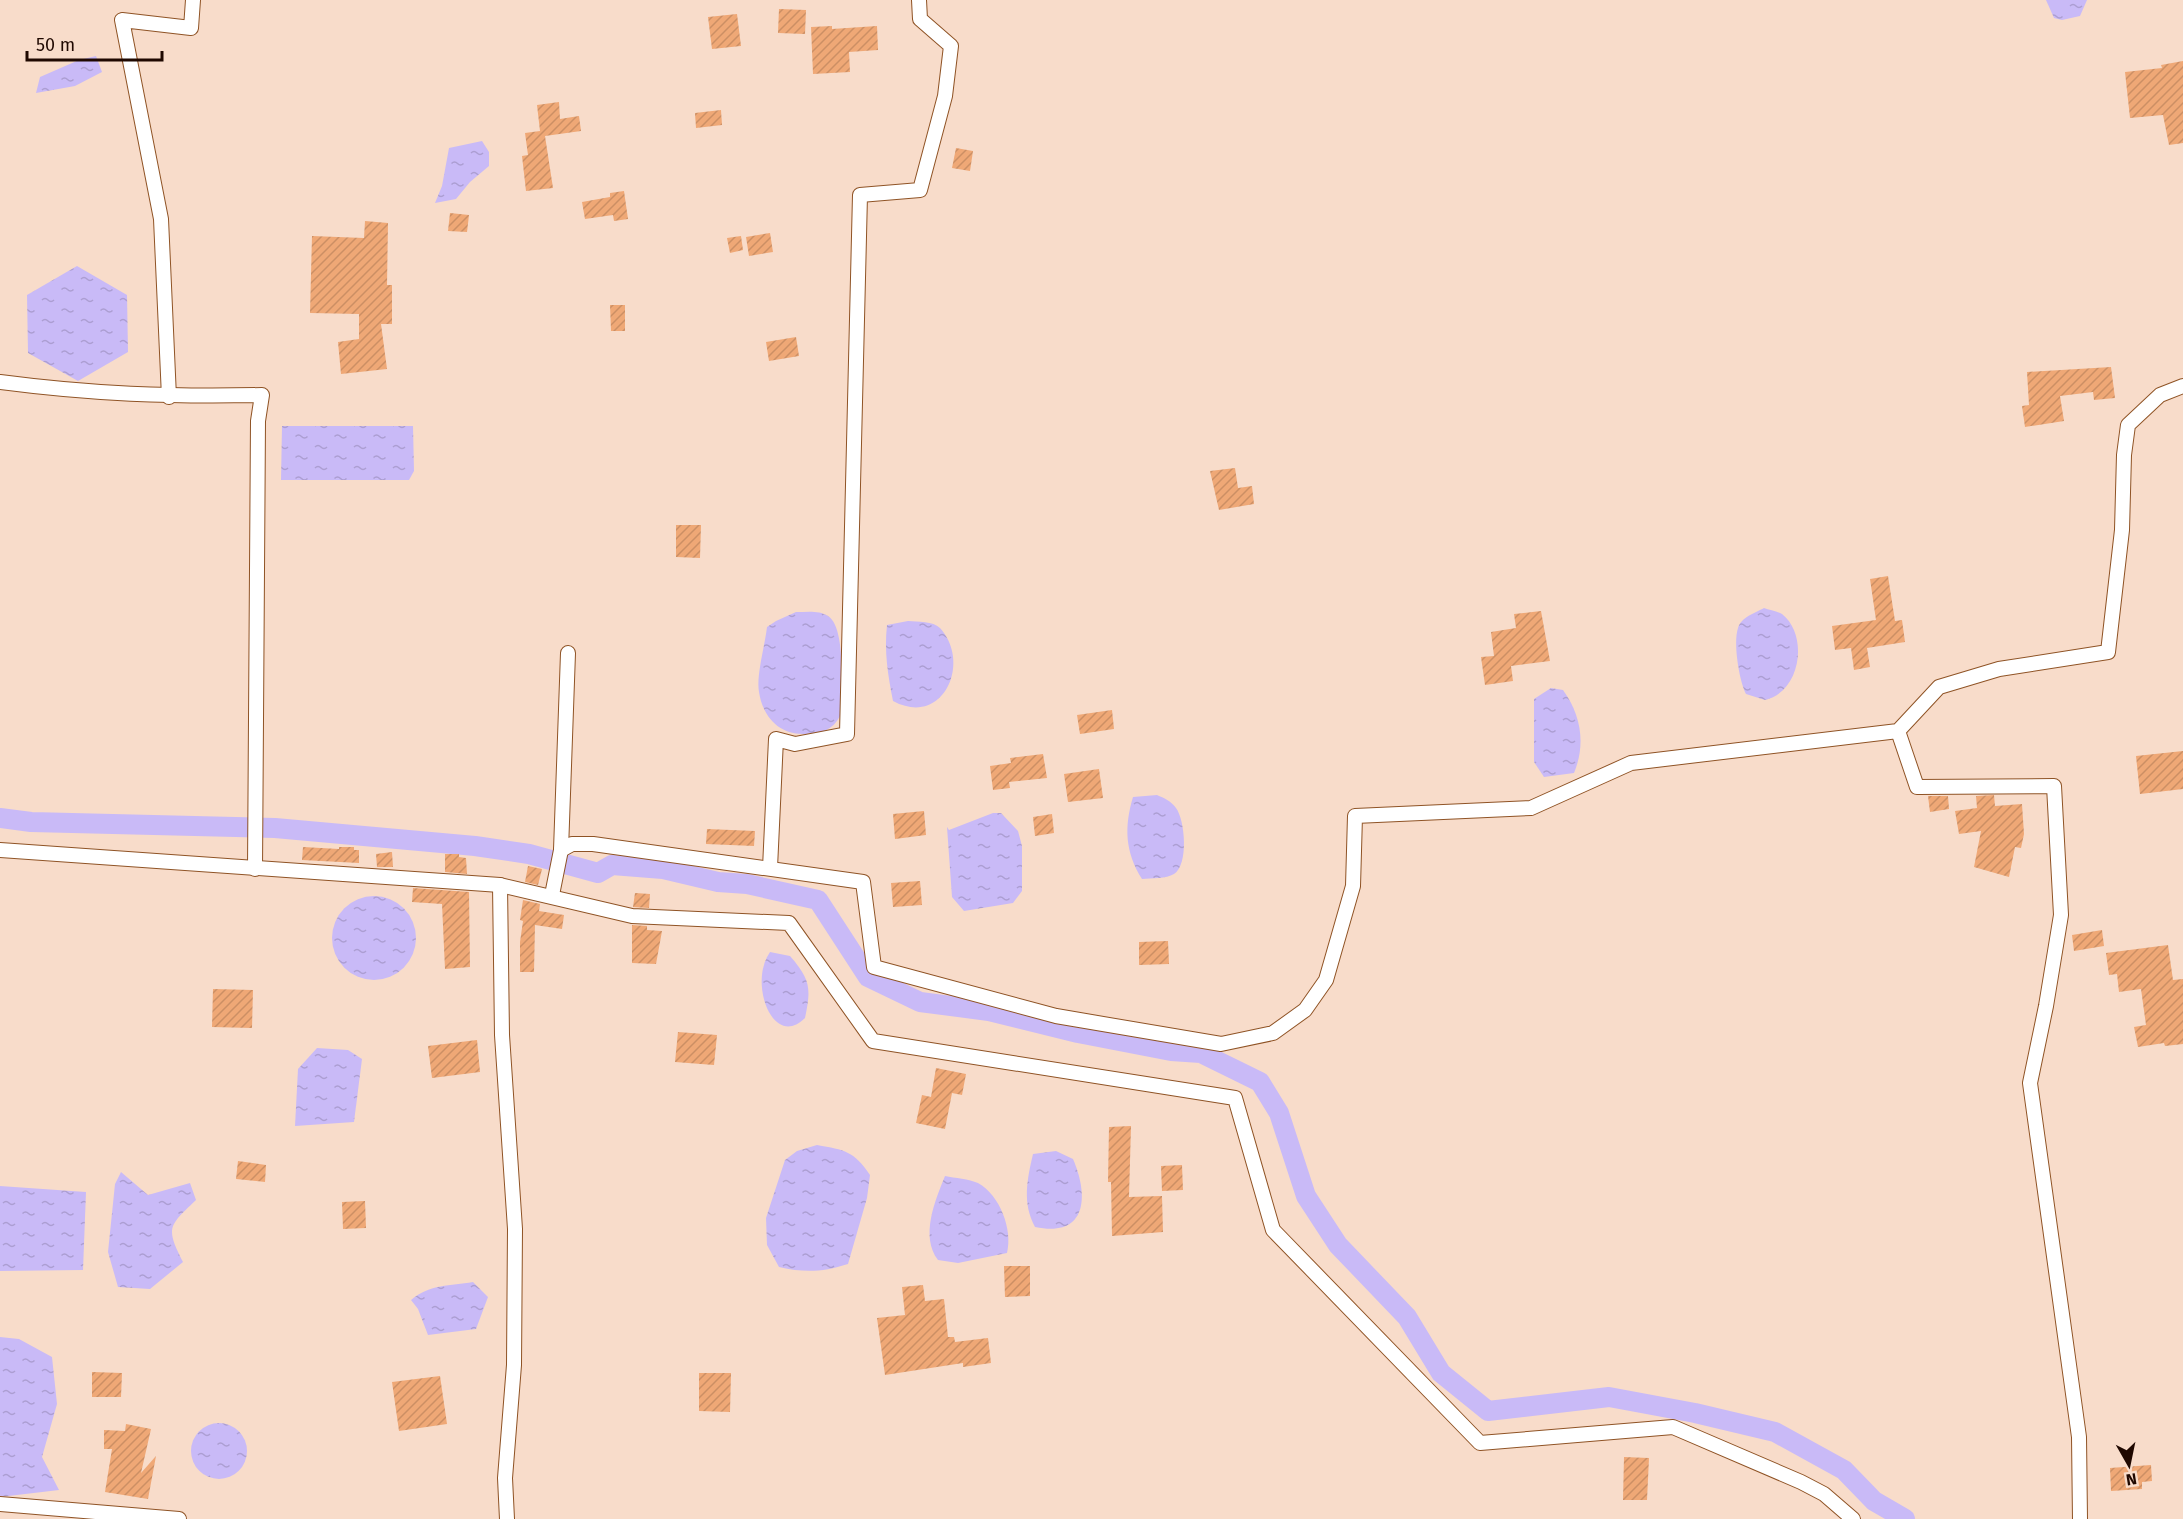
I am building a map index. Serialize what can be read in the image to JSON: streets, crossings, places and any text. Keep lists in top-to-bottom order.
{
  "scale_bar": "50 m",
  "north": "bottom"
}
